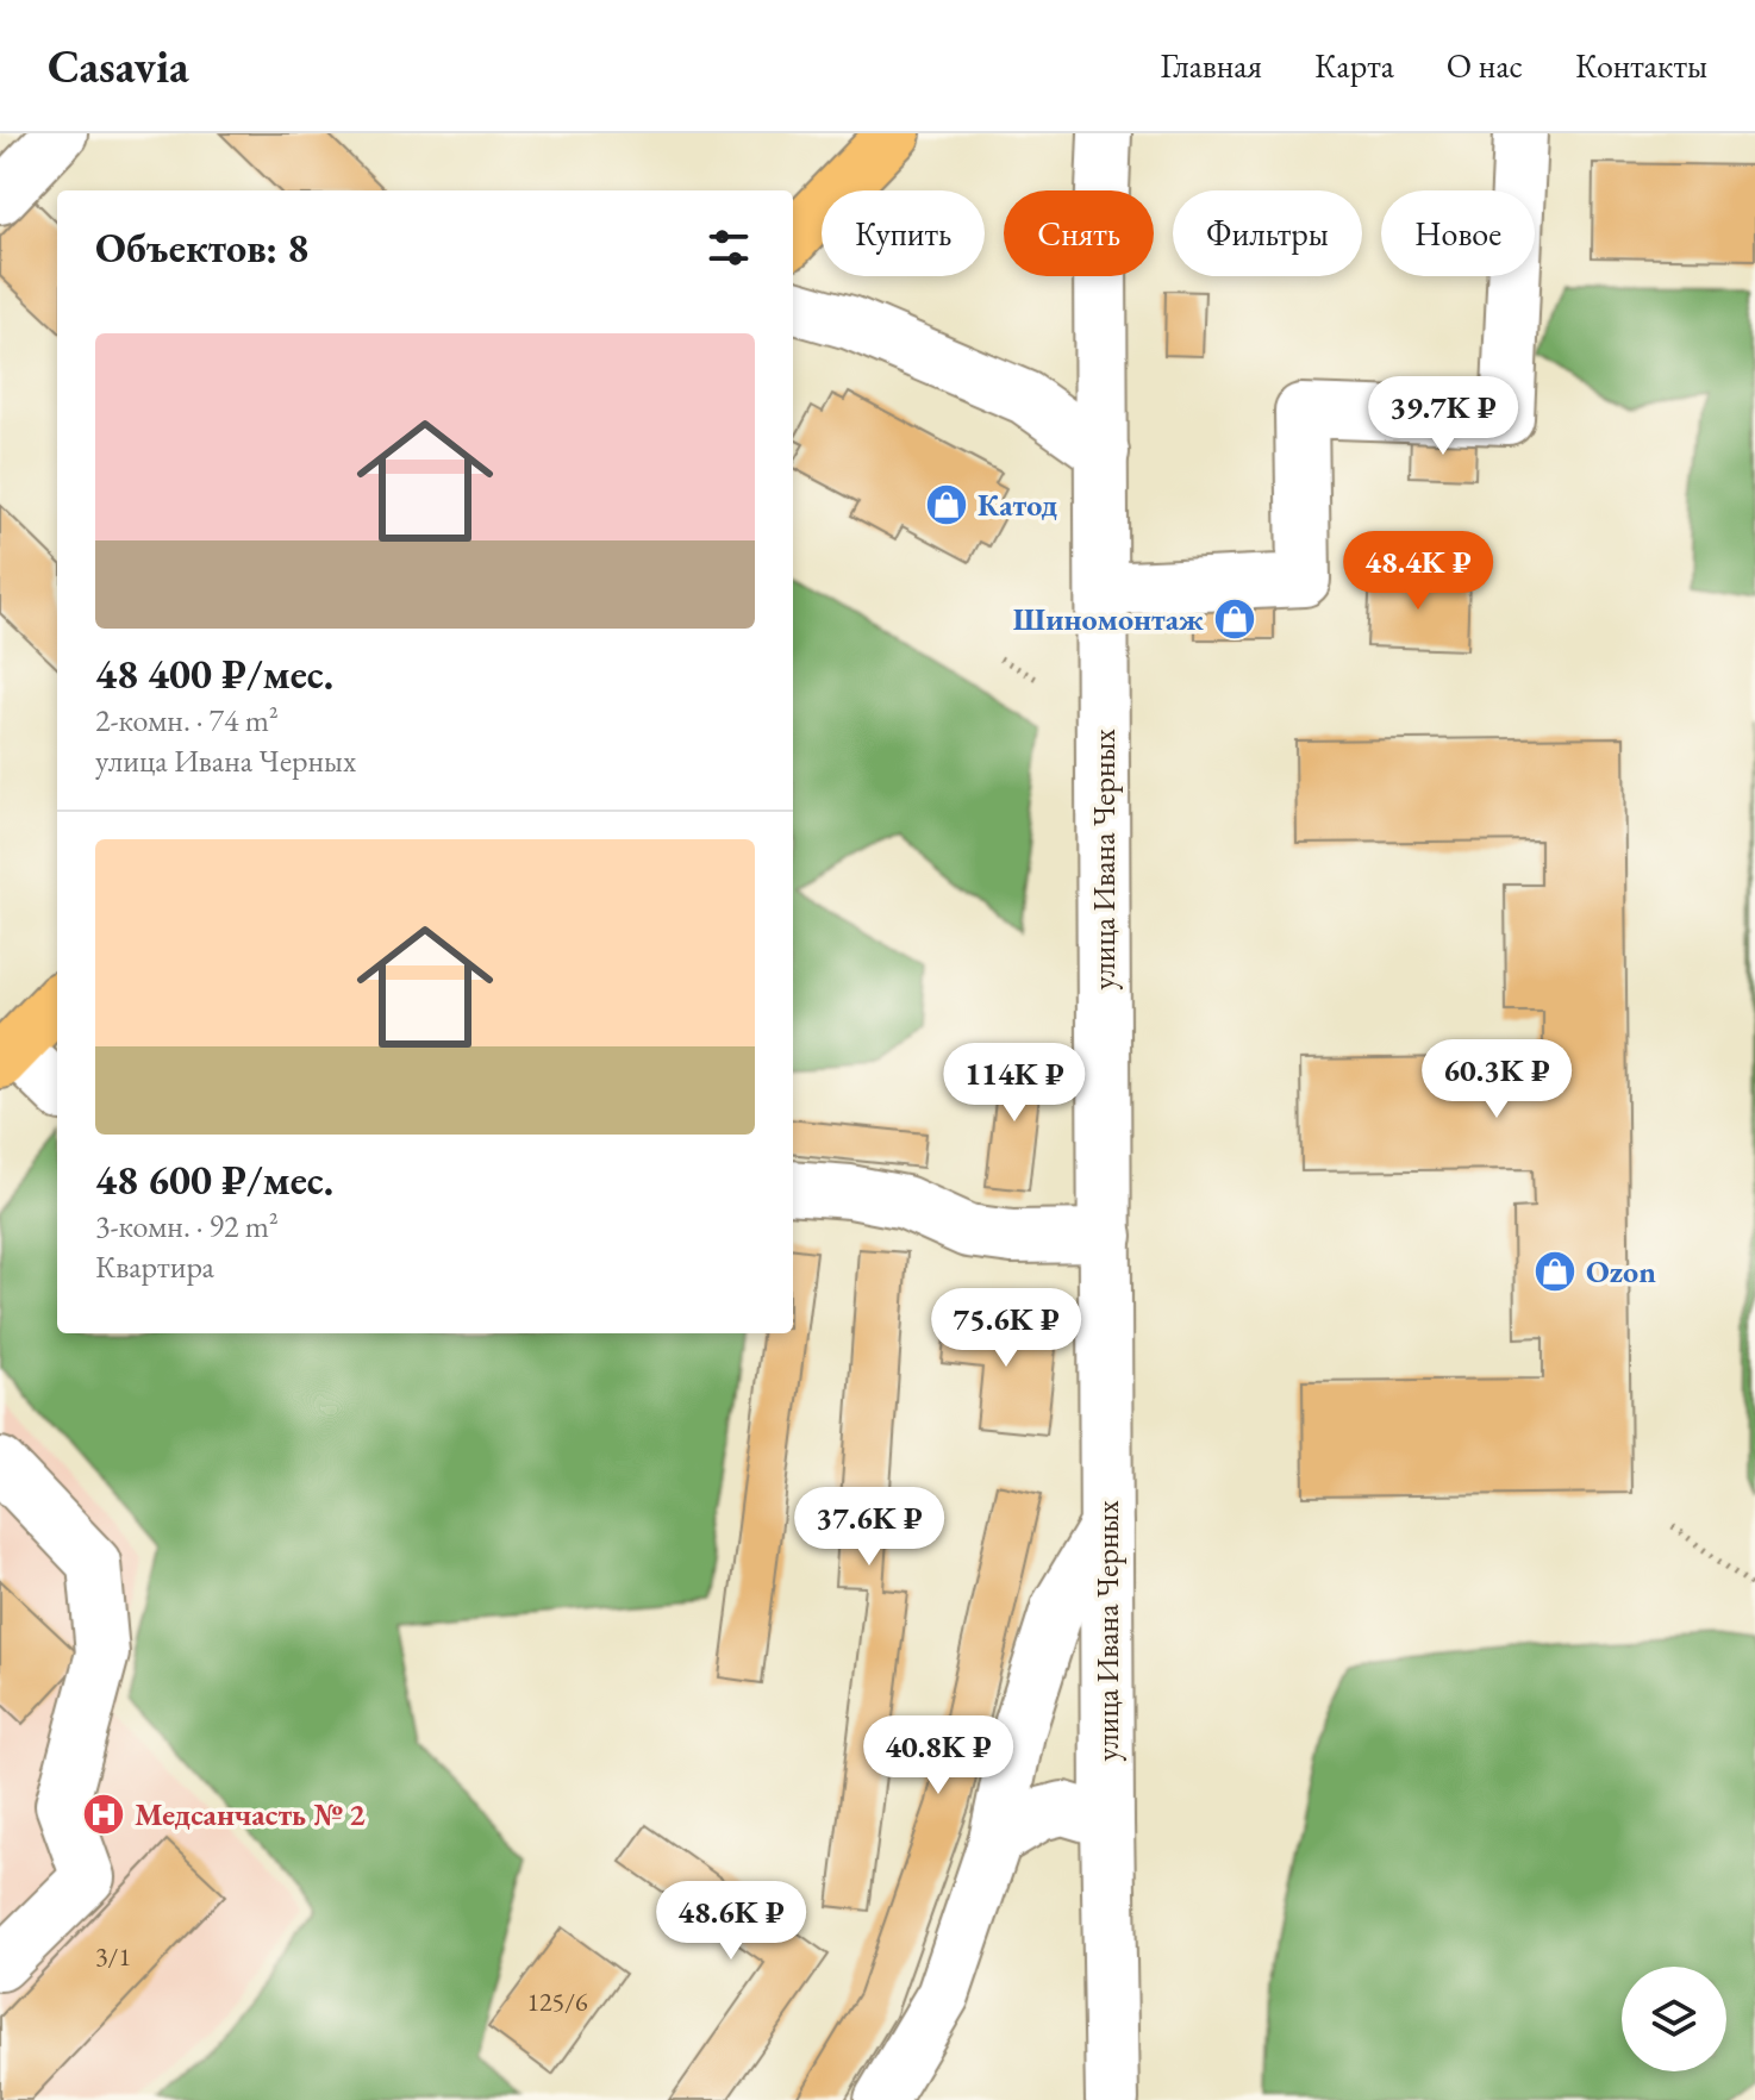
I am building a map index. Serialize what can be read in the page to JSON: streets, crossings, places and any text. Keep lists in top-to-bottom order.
{
  "streets": {
    "street": ["улица Ивана Черных"]
  },
  "places": {
    "shop": ["Катод", "Шиномонтаж", "Ozon"],
    "hospital": ["Медсанчасть № 2"]
  },
  "house_numbers": ["3/1", "125/6"],
  "page": {
    "header": "Casavia",
    "nav": [
      "Главная",
      "Карта",
      "О нас",
      "Контакты"
    ],
    "chip": [
      "Купить",
      "Снять",
      "Фильтры",
      "Новое"
    ],
    "heading": "Объектов: 8",
    "list": [
      {
        "name": "48 400 ₽/мес.",
        "note": "2-комн. · 74 m² · улица Ивана Черных"
      },
      {
        "name": "48 600 ₽/мес.",
        "note": "3-комн. · 92 m² · Квартира"
      }
    ],
    "price": [
      "39.7K ₽",
      "48.4K ₽",
      "60.3K ₽",
      "114K ₽",
      "75.6K ₽",
      "37.6K ₽",
      "40.8K ₽",
      "48.6K ₽"
    ]
  }
}
